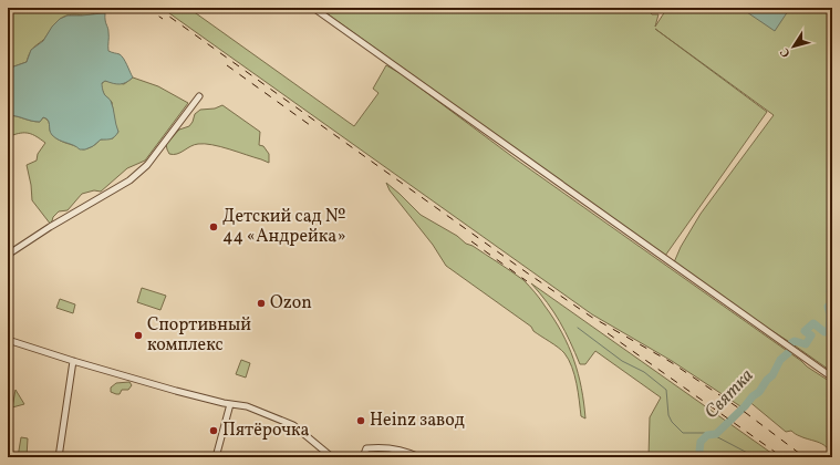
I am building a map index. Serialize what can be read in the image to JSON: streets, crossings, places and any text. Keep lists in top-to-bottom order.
{
  "water": ["Святка"],
  "places": [
    "Детский сад № 44 «Андрейка»",
    "Ozon",
    "Спортивный комплекс",
    "Heinz завод",
    "Пятёрочка"
  ],
  "north": "bottom left"
}
